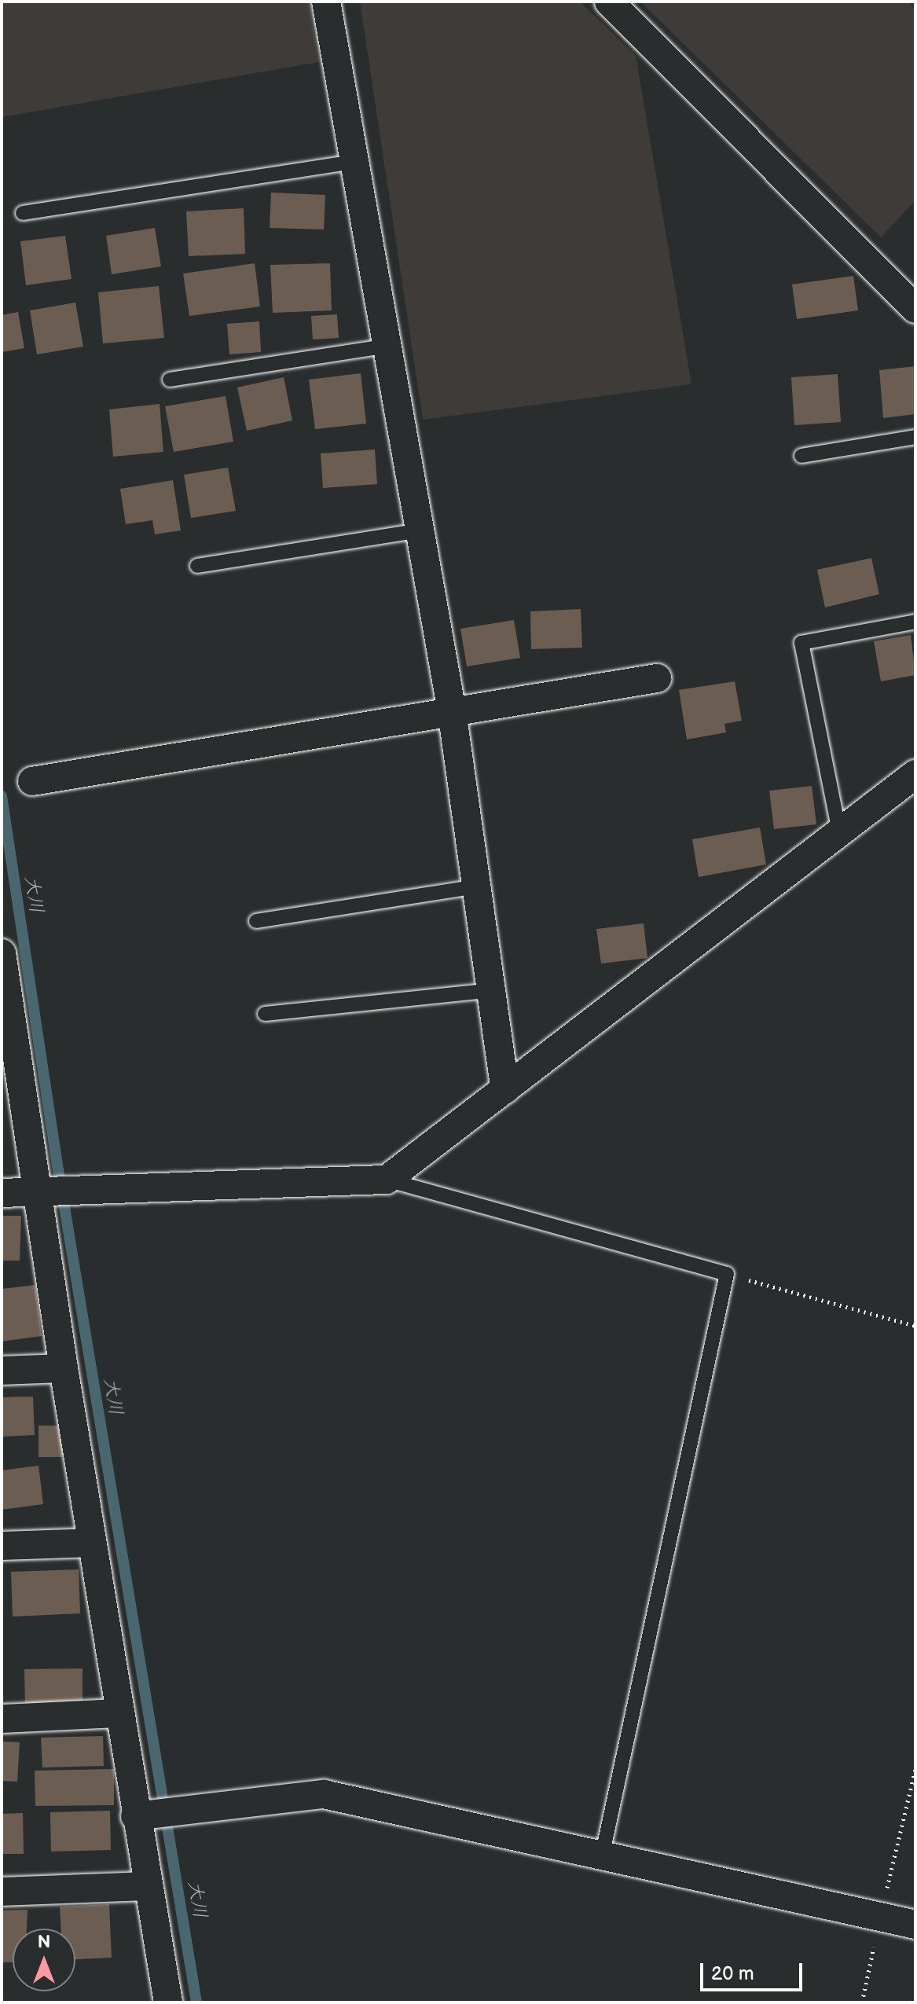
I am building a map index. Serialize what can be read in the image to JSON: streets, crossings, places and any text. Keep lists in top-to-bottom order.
{
  "water": ["大川"],
  "scale_bar": "20 m",
  "north": "top"
}
